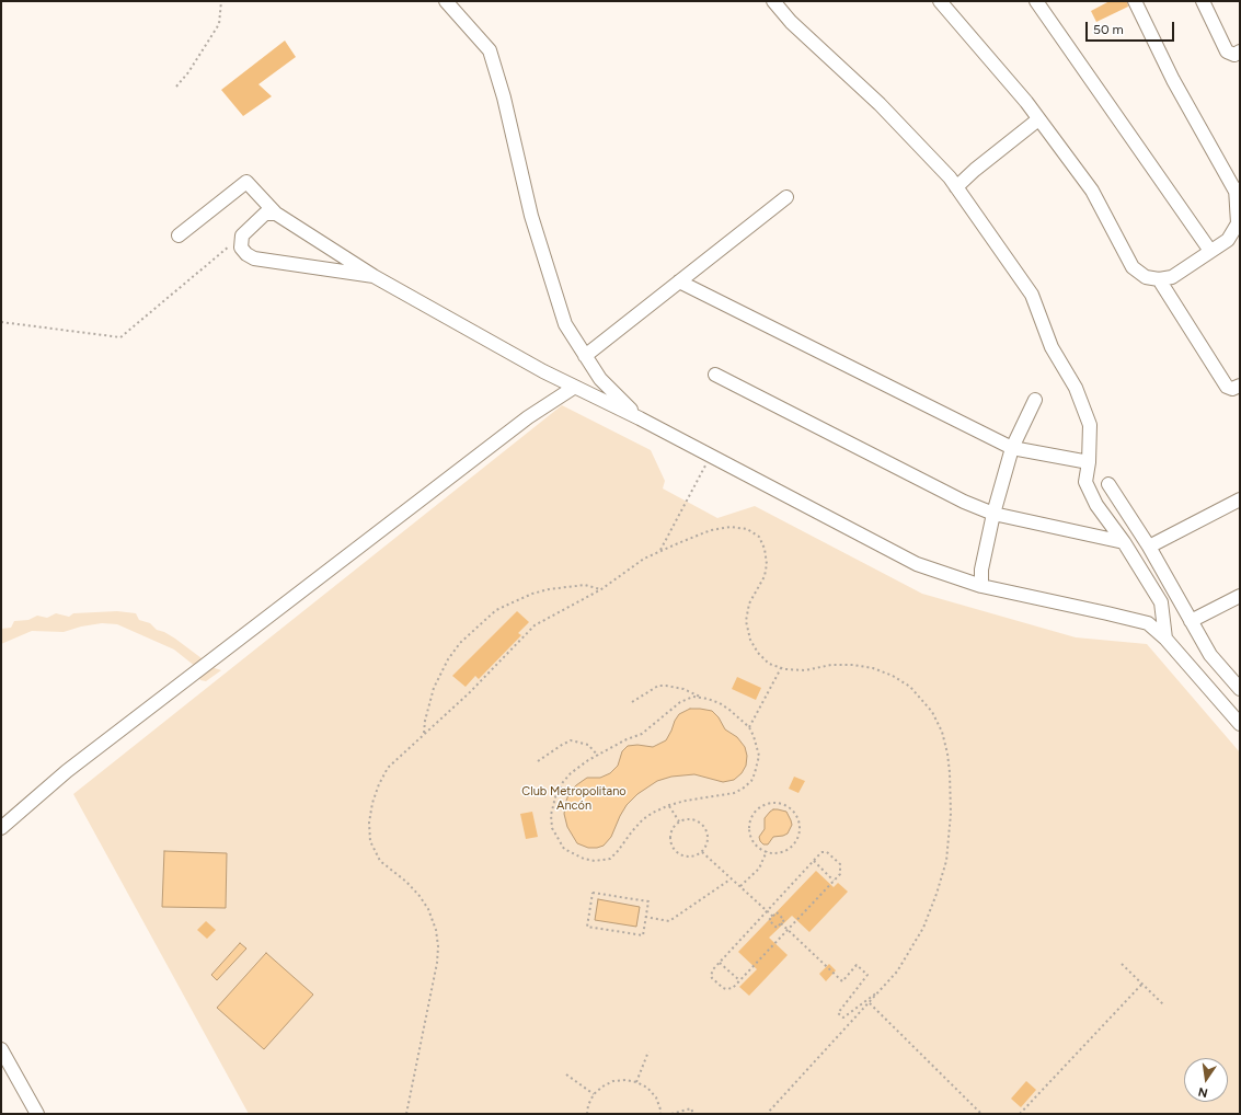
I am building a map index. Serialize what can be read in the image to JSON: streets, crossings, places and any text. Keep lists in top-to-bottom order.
{
  "parks": ["Club Metropolitano Ancón"],
  "scale_bar": "50 m",
  "north": "bottom"
}
